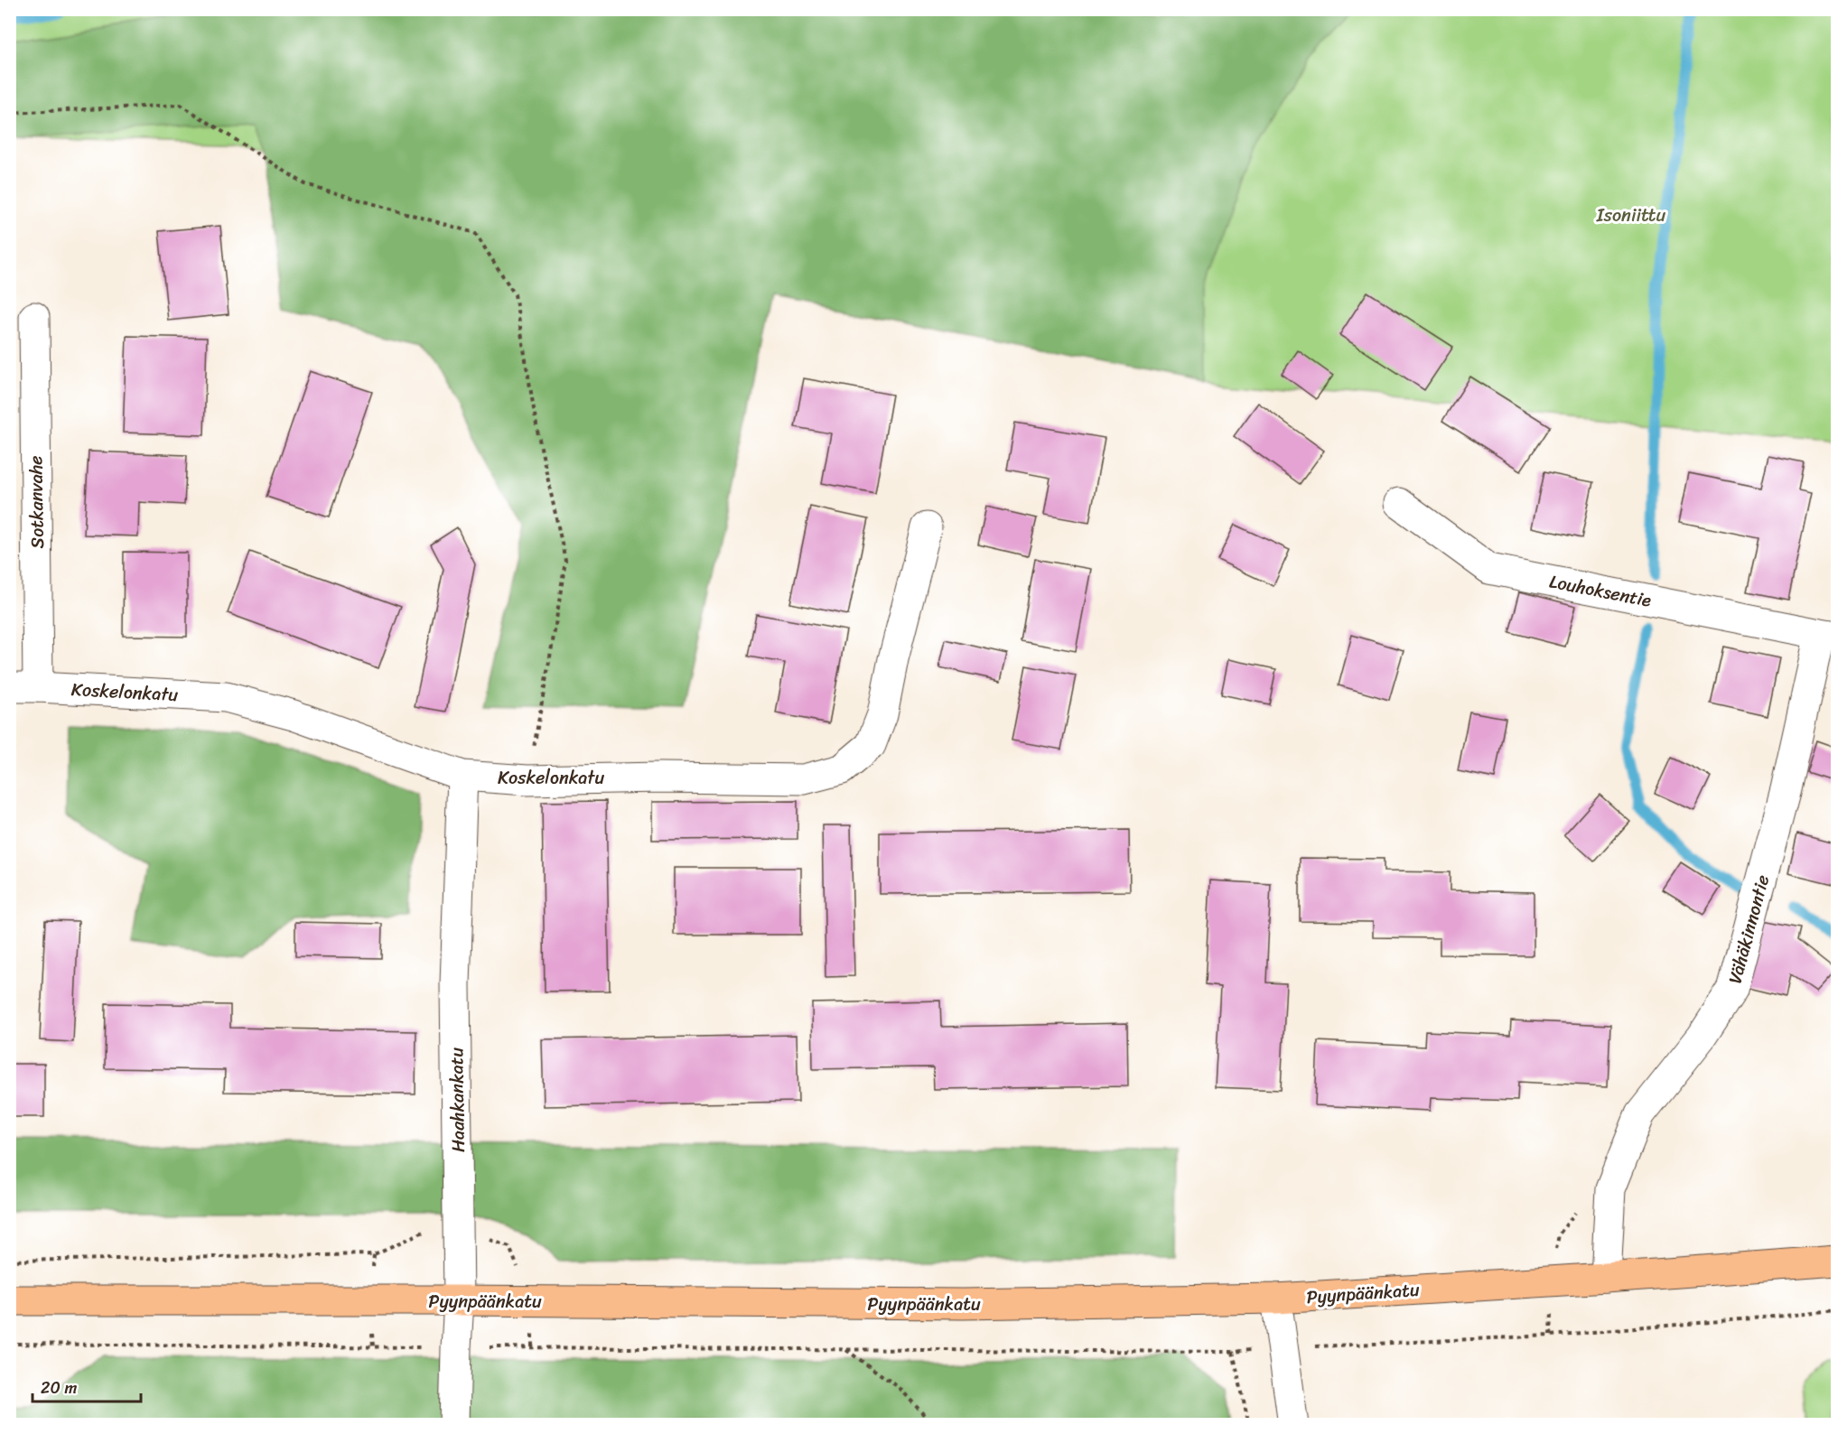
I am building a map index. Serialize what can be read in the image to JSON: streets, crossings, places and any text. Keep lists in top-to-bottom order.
{
  "streets": {
    "main road": ["Pyynpäänkatu"],
    "street": [
      "Sotkanvahe",
      "Louhoksentie",
      "Koskelonkatu",
      "Vähäkinnontie",
      "Haahkankatu"
    ]
  },
  "crossings": [
    ["Sotkanvahe", "Koskelonkatu"],
    ["Louhoksentie", "Vähäkinnontie"],
    ["Koskelonkatu", "Haahkankatu"],
    ["Vähäkinnontie", "Pyynpäänkatu"],
    ["Haahkankatu", "Pyynpäänkatu"]
  ],
  "parks": ["Isoniittu"],
  "scale_bar": "20 m"
}
